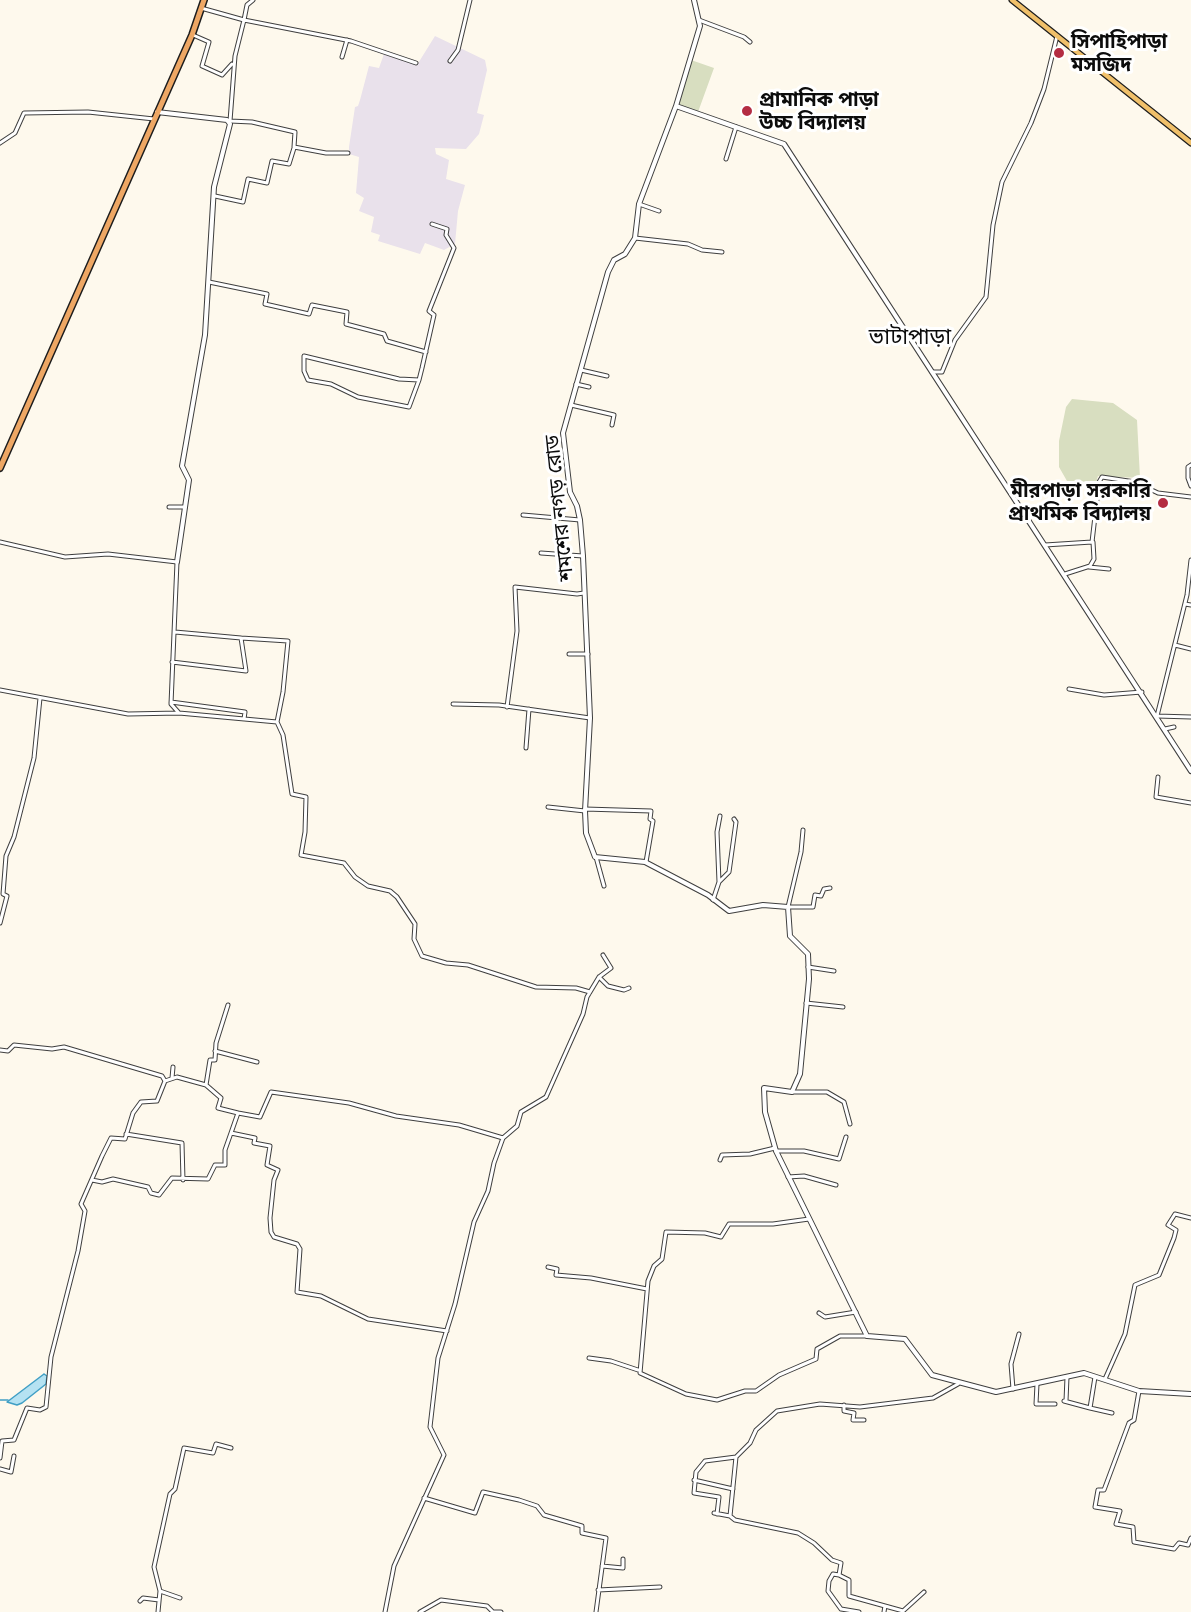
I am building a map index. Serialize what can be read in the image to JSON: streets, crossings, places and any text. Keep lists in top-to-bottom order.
{
  "streets": {
    "street": ["শমশের নগড় রোড"]
  },
  "districts": ["ভাটাপাড়া"],
  "places": ["সিপাহিপাড়া মসজিদ", "প্রামানিক পাড়া উচ্চ বিদ্যালয়", "মীরপাড়া সরকারি প্রাথমিক বিদ্যালয়"]
}
